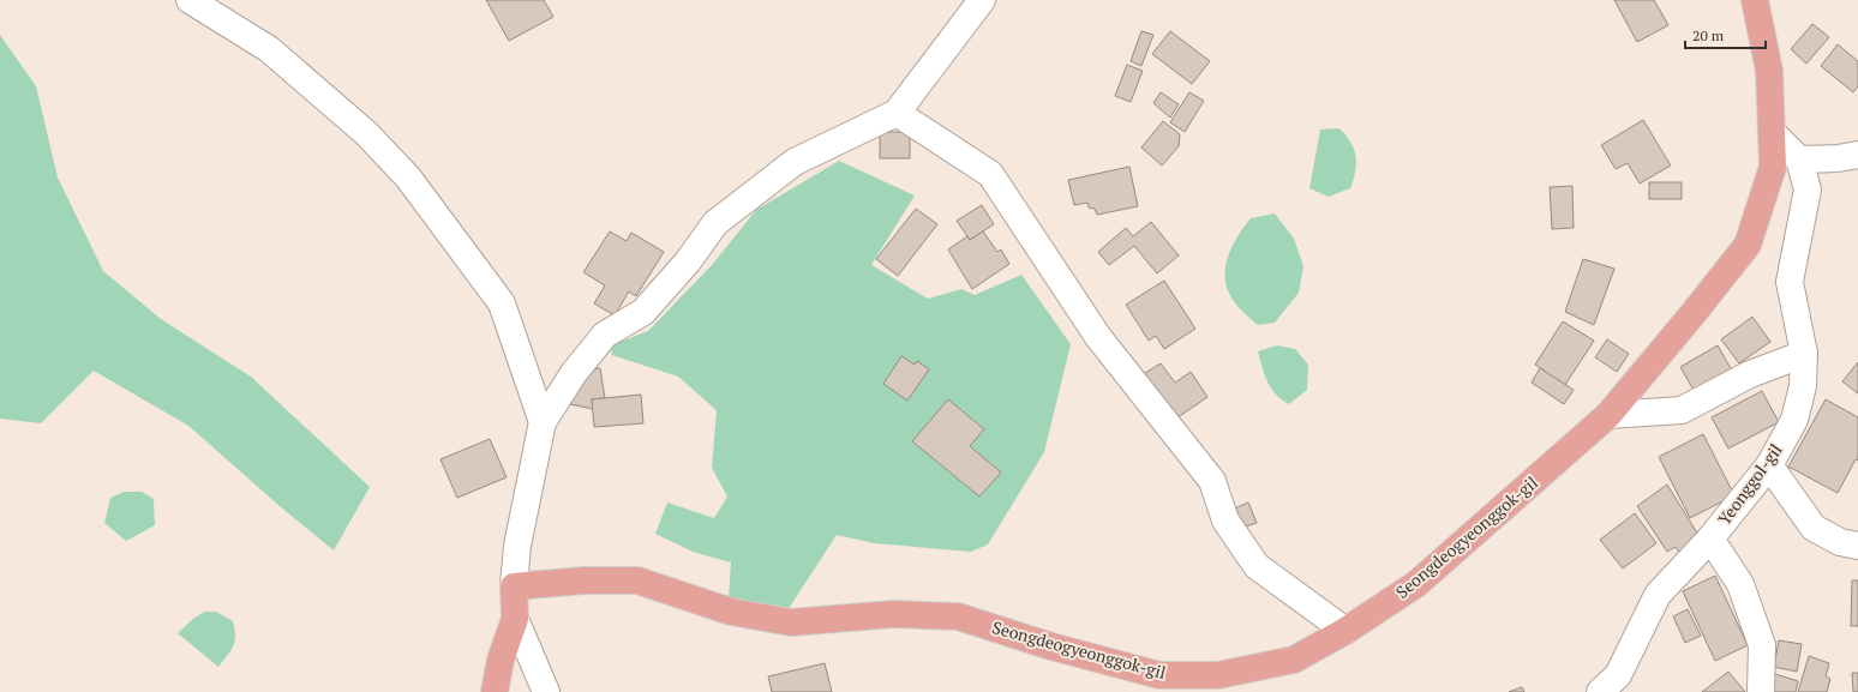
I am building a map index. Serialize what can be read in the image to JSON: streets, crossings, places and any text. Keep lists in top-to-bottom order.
{
  "streets": {
    "main road": ["Seongdeogyeonggok-gil"],
    "street": ["Yeonggol-gil"]
  },
  "crossings": [
    ["Yeonggol-gil", "Seongdeogyeonggok-gil"]
  ],
  "scale_bar": "20 m"
}
